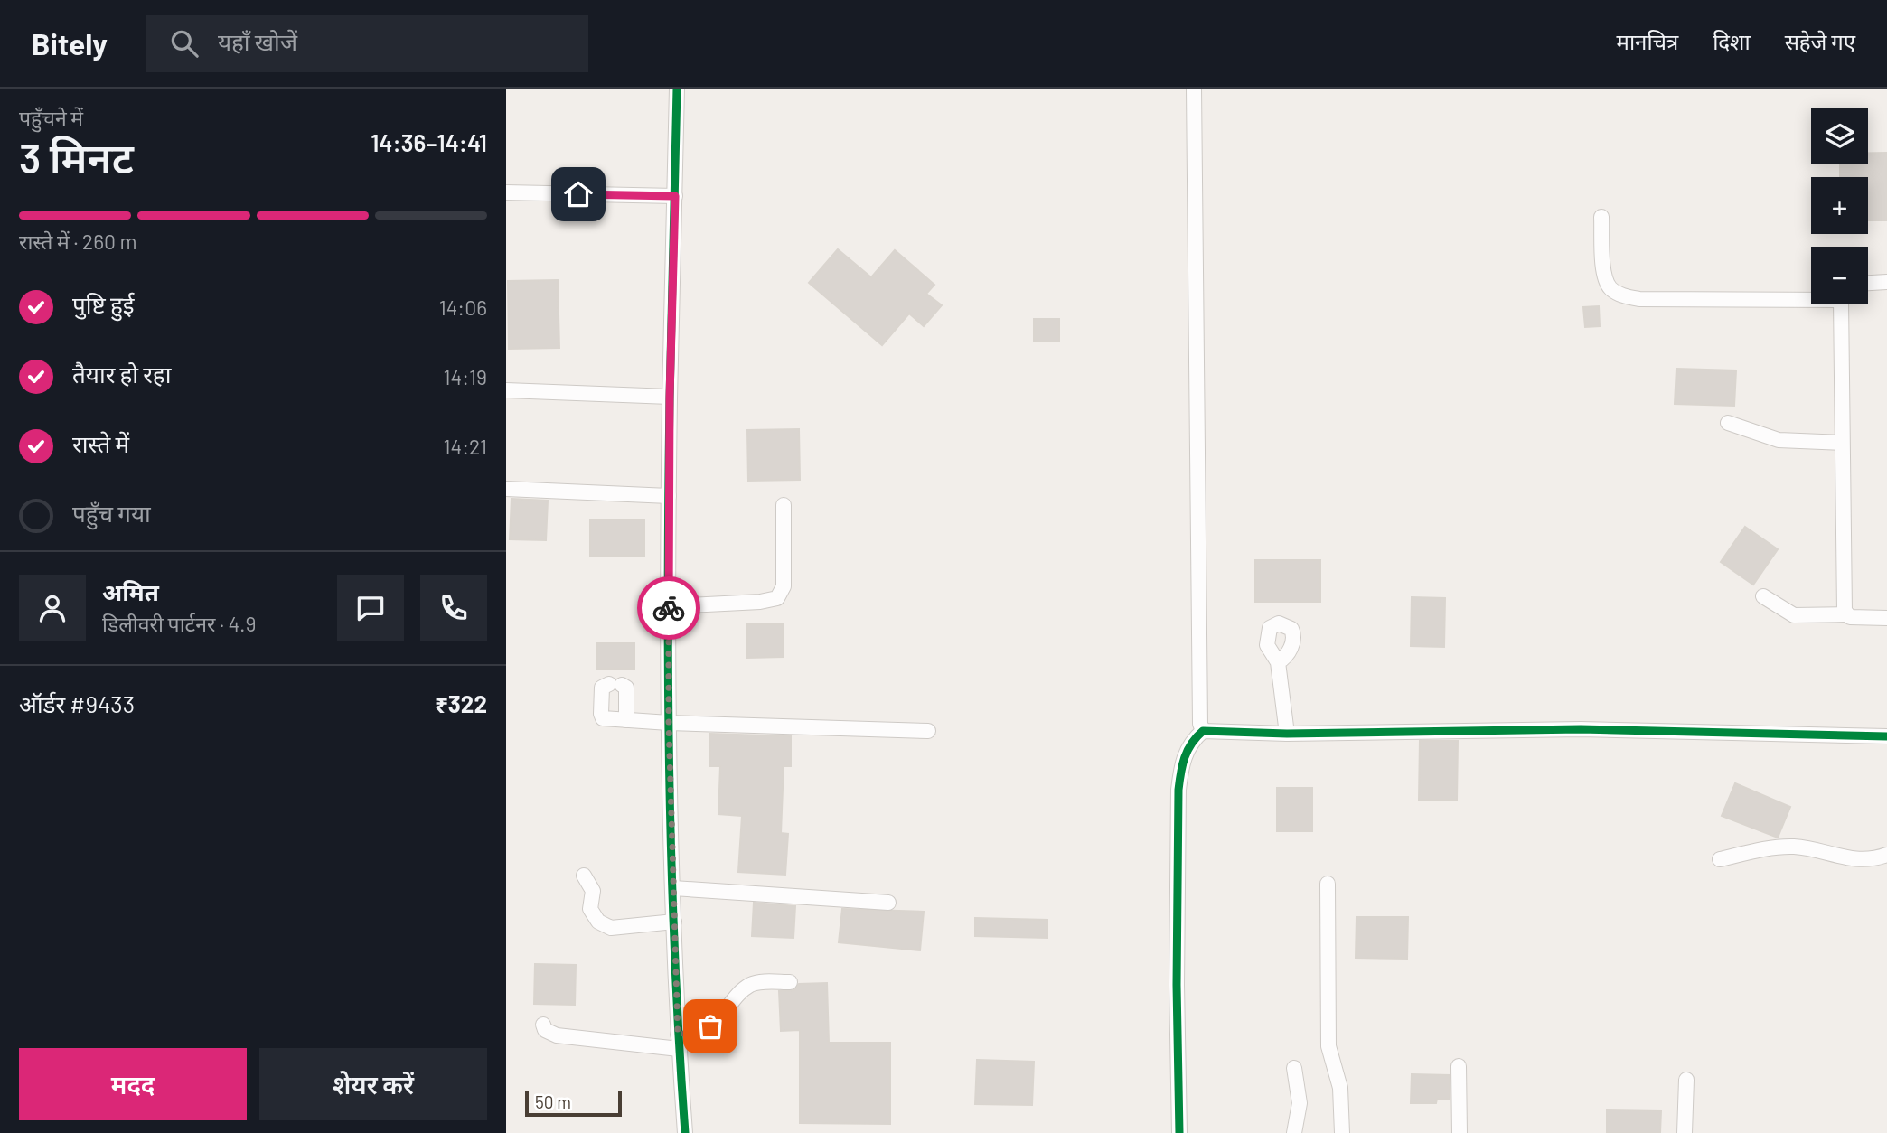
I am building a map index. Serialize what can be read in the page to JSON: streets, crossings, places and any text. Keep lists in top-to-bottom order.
{
  "scale_bar": "50 m",
  "page": {
    "header": "Bitely",
    "search": "यहाँ खोजें",
    "nav": ["मानचित्र", "दिशा", "सहेजे गए"],
    "heading": ["3 मिनट", "पहुँचने में", "14:36–14:41"],
    "panel": [
      "अमित",
      "डिलीवरी पार्टनर · 4.9",
      "ऑर्डर #9433",
      "₹322"
    ],
    "map_buttons": ["+", "−"],
    "bar": "रास्ते में · 260 m",
    "list": [
      ["पुष्टि हुई", "14:06"],
      ["तैयार हो रहा", "14:19"],
      ["रास्ते में", "14:21"],
      "पहुँच गया"
    ],
    "buttons": ["मदद", "शेयर करें"],
    "scale": "50 m"
  }
}
